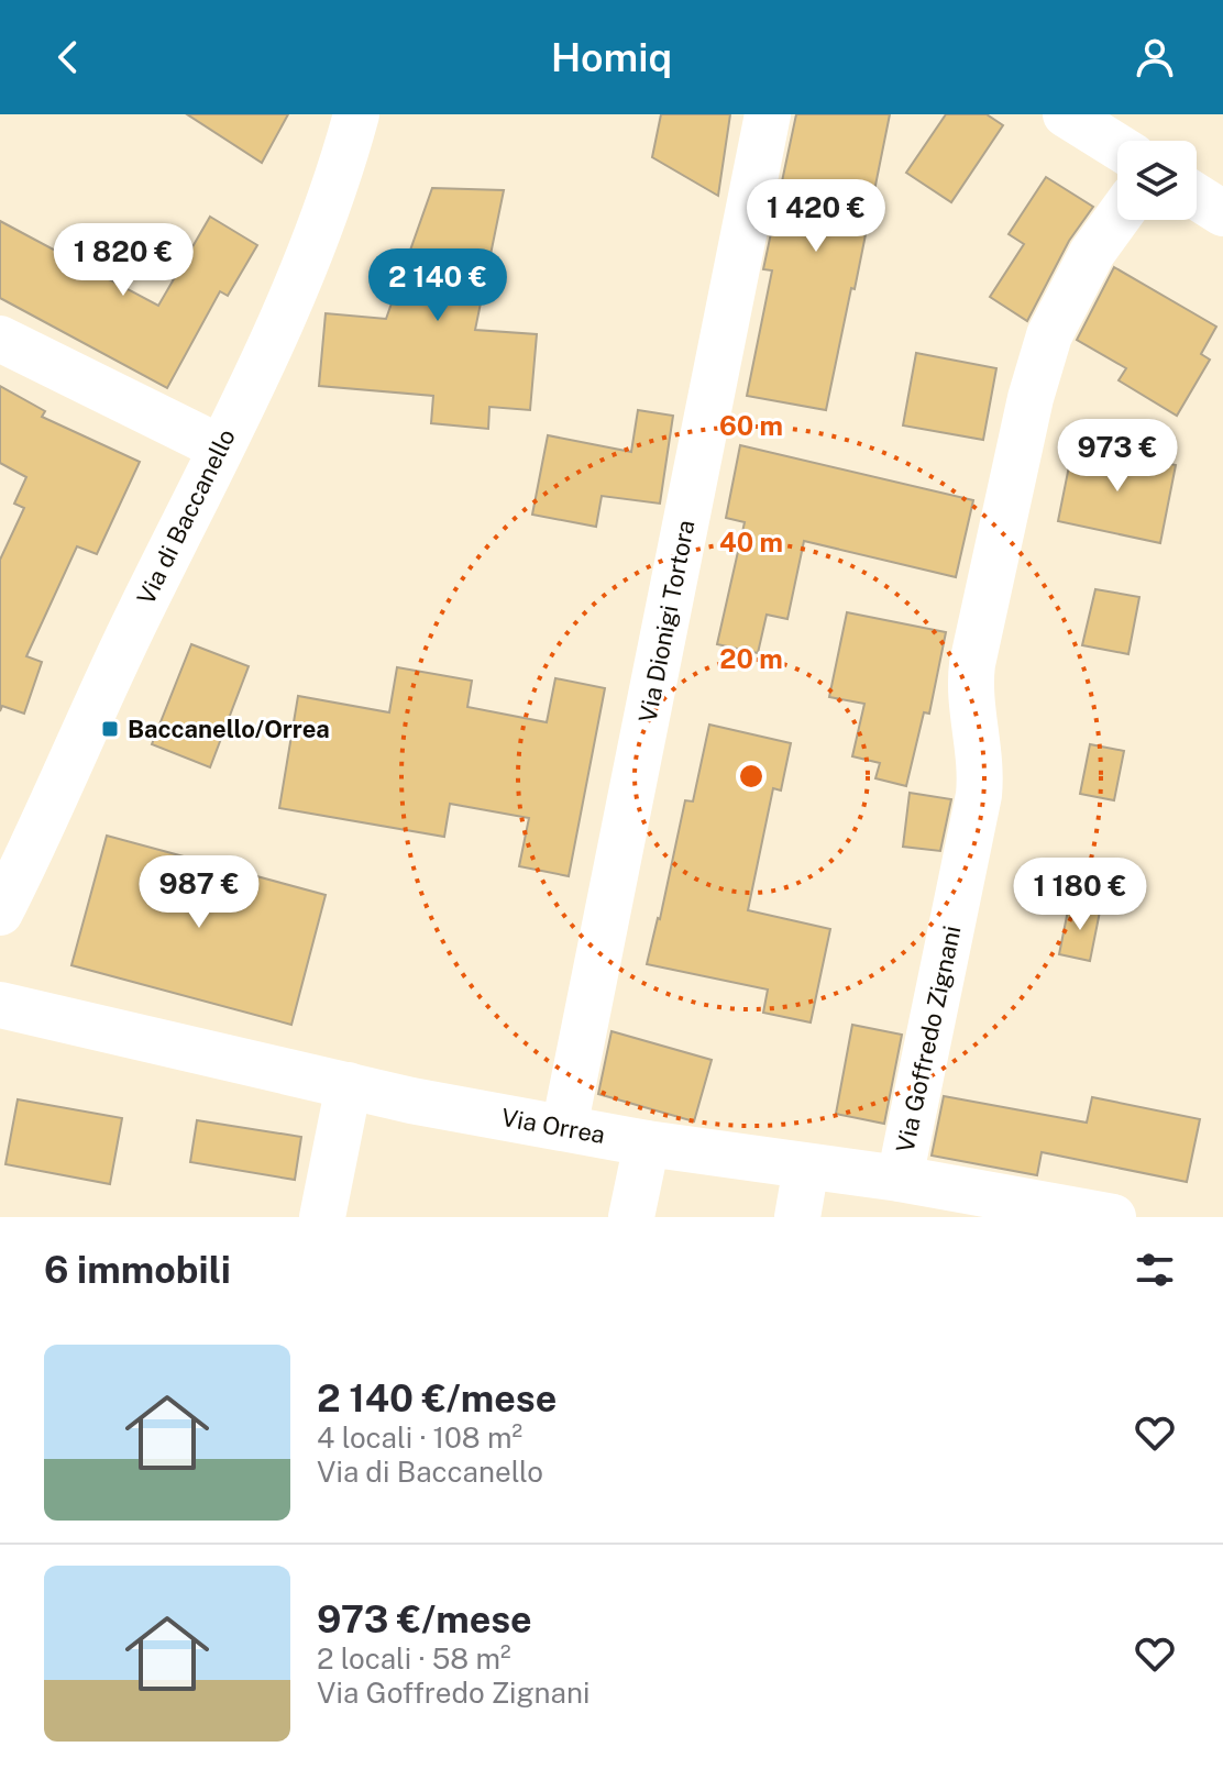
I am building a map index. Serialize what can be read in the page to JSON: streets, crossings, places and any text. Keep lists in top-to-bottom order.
{
  "streets": {
    "street": [
      "Via di Baccanello",
      "Via Dionigi Tortora",
      "Via Goffredo Zignani",
      "Via Orrea"
    ]
  },
  "crossings": [
    ["Via Dionigi Tortora", "Via Orrea"],
    ["Via Goffredo Zignani", "Via Orrea"]
  ],
  "places": {
    "transit": ["Baccanello/Orrea"]
  },
  "page": {
    "header": "Homiq",
    "price": [
      "1 420 €",
      "1 820 €",
      "2 140 €",
      "973 €",
      "987 €",
      "1 180 €"
    ],
    "heading": "6 immobili",
    "list": [
      {
        "name": "2 140 €/mese",
        "note": "4 locali · 108 m² · Via di Baccanello"
      },
      {
        "name": "973 €/mese",
        "note": "2 locali · 58 m² · Via Goffredo Zignani"
      }
    ]
  },
  "rings": ["60 m", "40 m", "20 m"]
}
